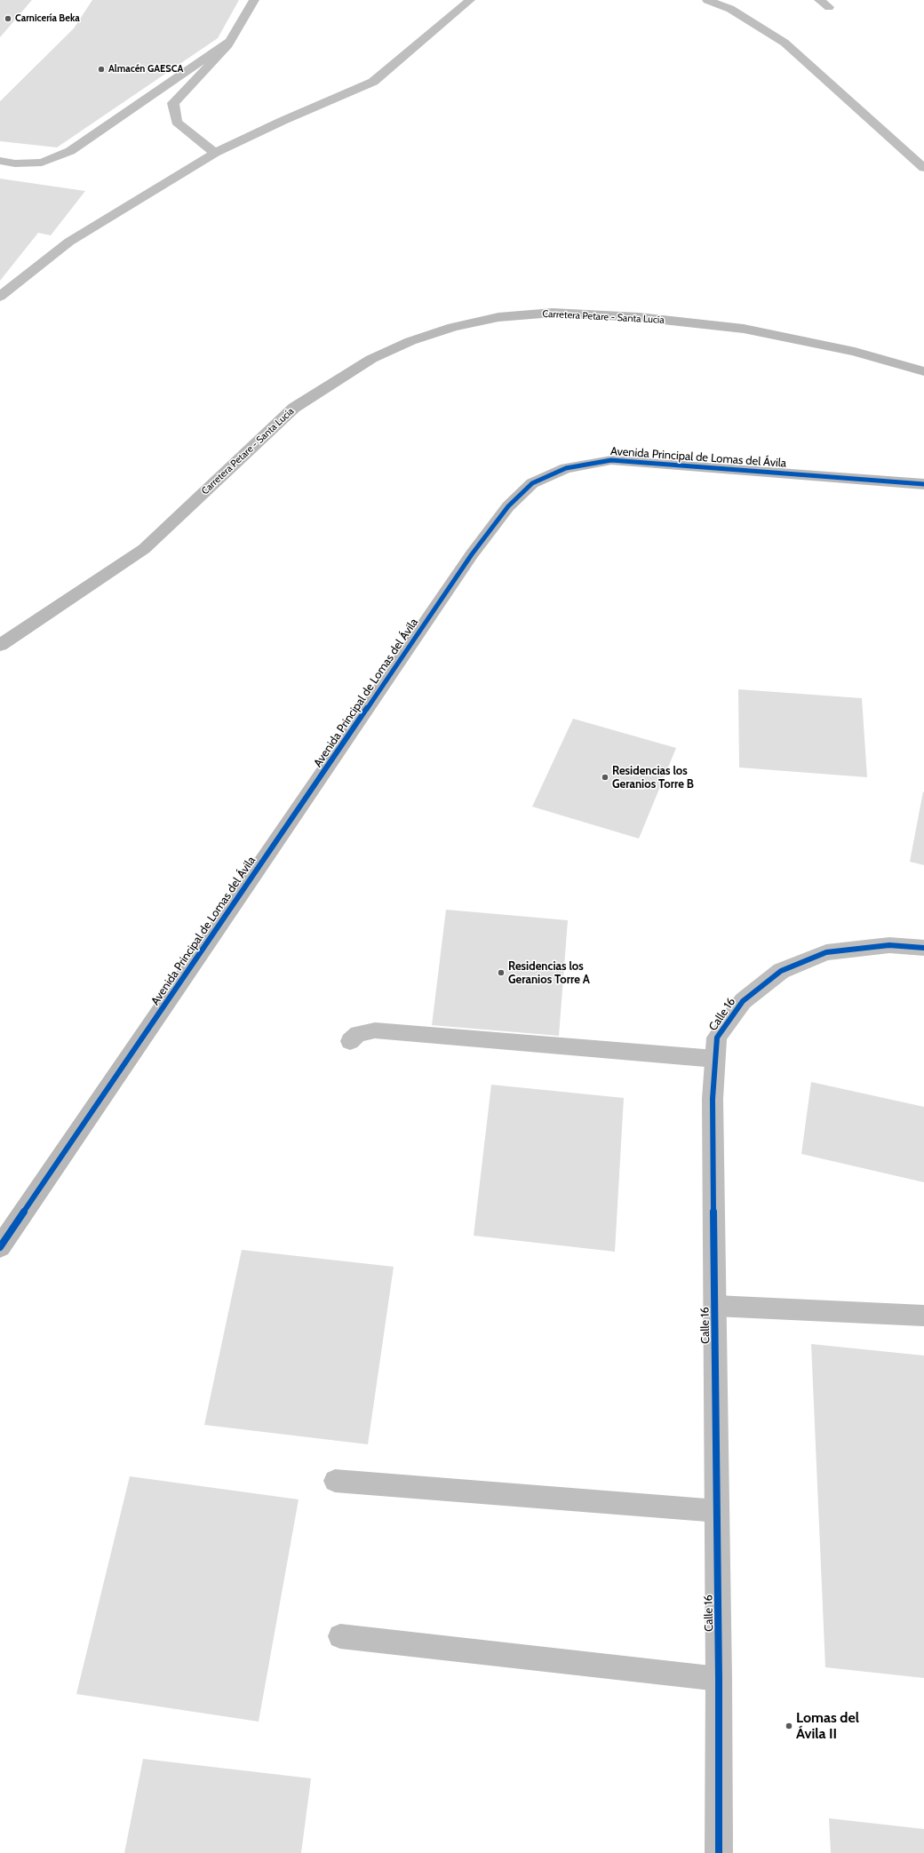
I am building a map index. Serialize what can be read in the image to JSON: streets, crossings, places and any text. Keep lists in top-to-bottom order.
{
  "streets": {
    "street": ["Carretera Petare - Santa Lucía", "Avenida Principal de Lomas del Ávila", "Calle 16"]
  },
  "places": [
    "Carnicería Beka",
    "Almacén GAESCA",
    "Residencias los Geranios Torre B",
    "Residencias los Geranios Torre A",
    "Lomas del Ávila II"
  ]
}
